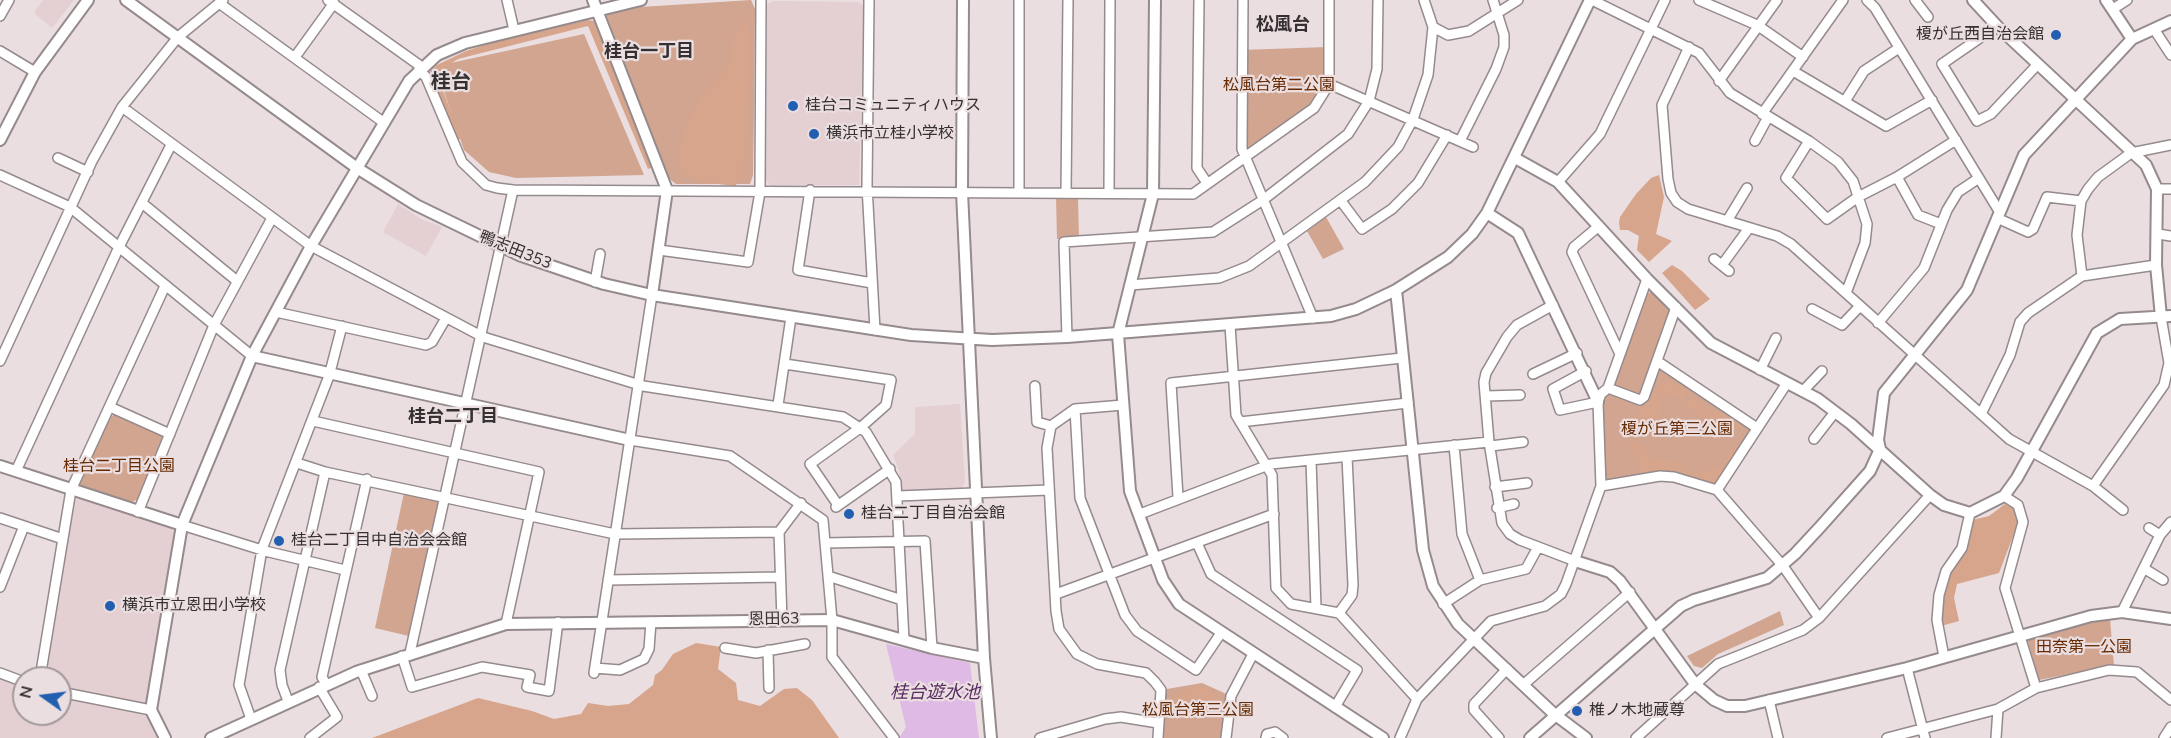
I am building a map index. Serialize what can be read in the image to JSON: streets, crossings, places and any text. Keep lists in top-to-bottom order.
{
  "streets": {
    "street": ["鴨志田353", "恩田63"]
  },
  "districts": [
    "松風台",
    "桂台一丁目",
    "桂台",
    "桂台二丁目"
  ],
  "water": ["桂台遊水池"],
  "parks": [
    "松風台第二公園",
    "榎が丘第三公園",
    "桂台二丁目公園",
    "田奈第一公園",
    "松風台第三公園"
  ],
  "places": [
    "榎が丘西自治会館",
    "桂台コミュニティハウス",
    "横浜市立桂小学校",
    "桂台二丁目自治会館",
    "桂台二丁目中自治会会館",
    "横浜市立恩田小学校",
    "椎ノ木地蔵尊"
  ],
  "north": "left"
}
